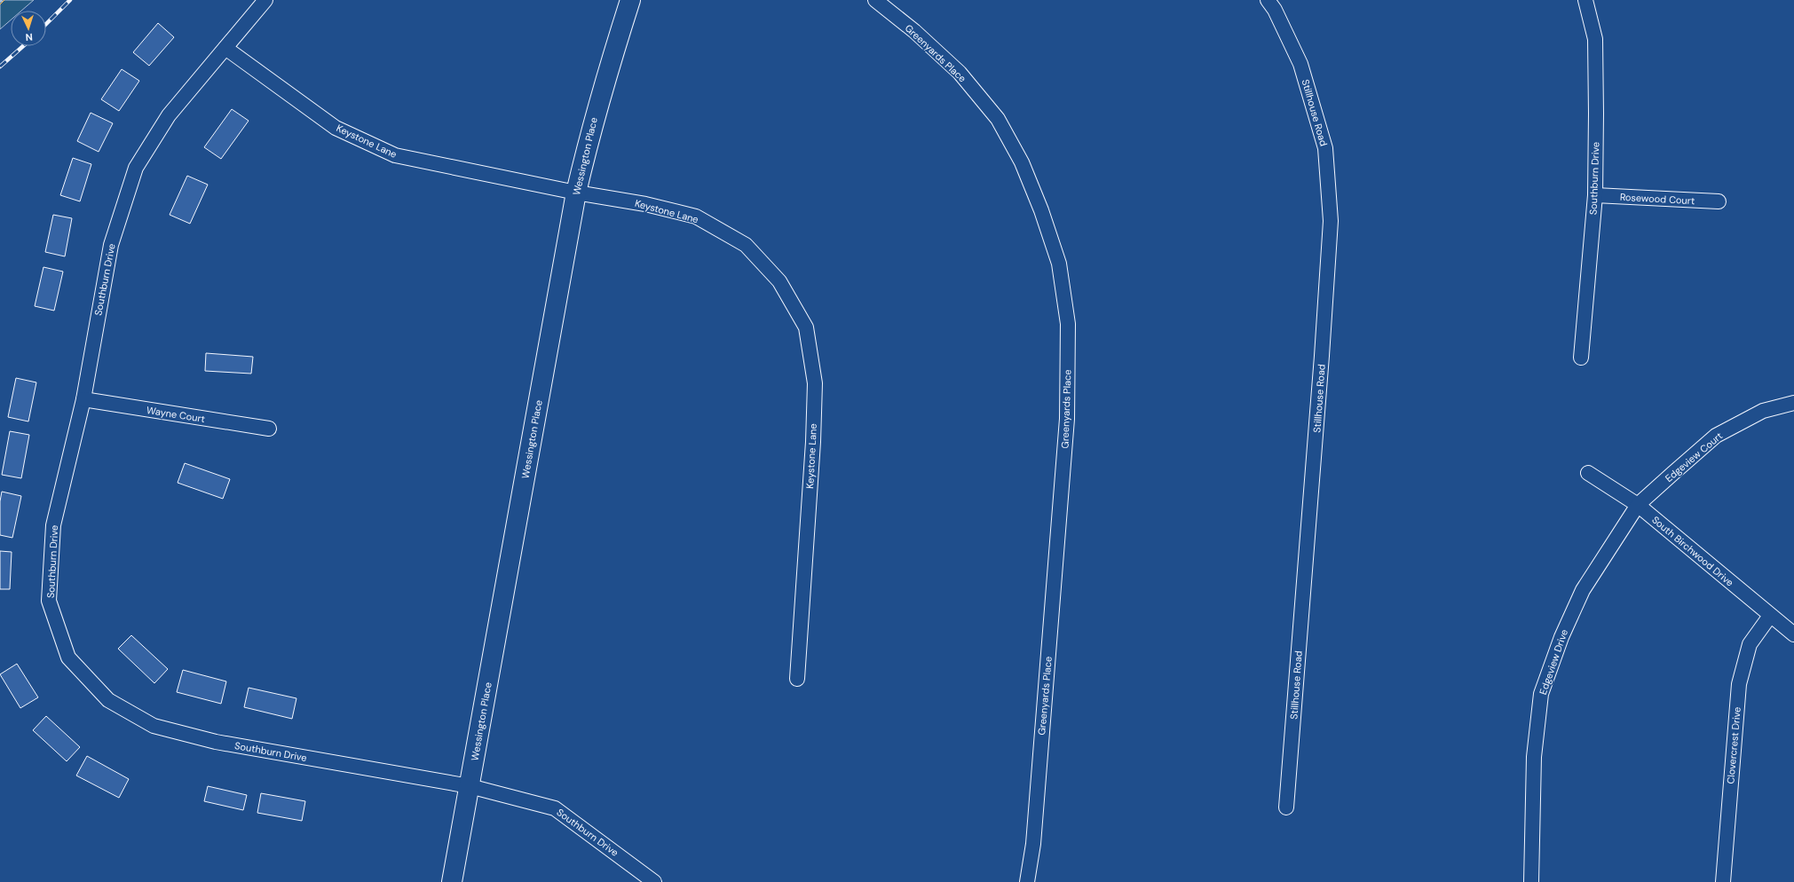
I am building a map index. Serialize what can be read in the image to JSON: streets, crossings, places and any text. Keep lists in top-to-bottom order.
{
  "streets": {
    "street": [
      "Greenyards Place",
      "Stillhouse Road",
      "Keystone Lane",
      "Wessington Place",
      "Southburn Drive",
      "Rosewood Court",
      "Wayne Court",
      "Edgeview Court",
      "South Birchwood Drive",
      "Edgeview Drive",
      "Clovercrest Drive"
    ]
  },
  "crossings": [
    ["Keystone Lane", "Wessington Place"],
    ["Keystone Lane", "Southburn Drive"],
    ["Wessington Place", "Southburn Drive"],
    ["Southburn Drive", "Rosewood Court"],
    ["Southburn Drive", "Wayne Court"],
    ["Edgeview Court", "South Birchwood Drive"],
    ["Edgeview Court", "Edgeview Drive"],
    ["South Birchwood Drive", "Edgeview Drive"],
    ["South Birchwood Drive", "Clovercrest Drive"]
  ],
  "north": "bottom"
}
